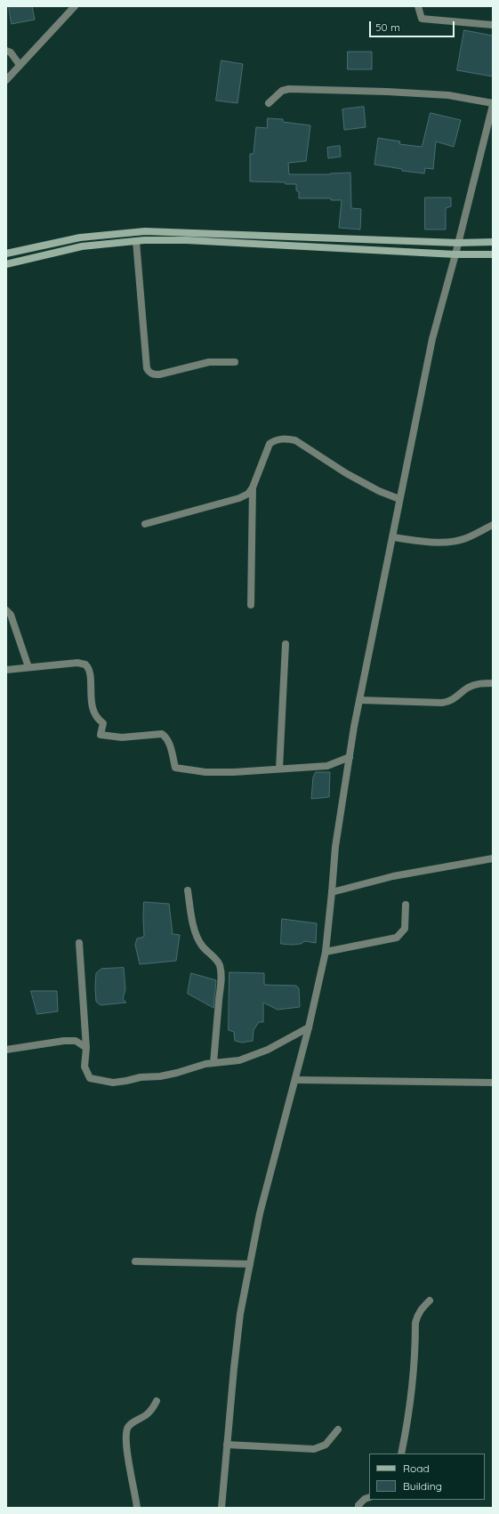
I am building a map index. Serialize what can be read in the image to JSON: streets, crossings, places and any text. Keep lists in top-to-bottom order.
{
  "legend": ["Road", "Building"],
  "scale_bar": "50 m"
}
